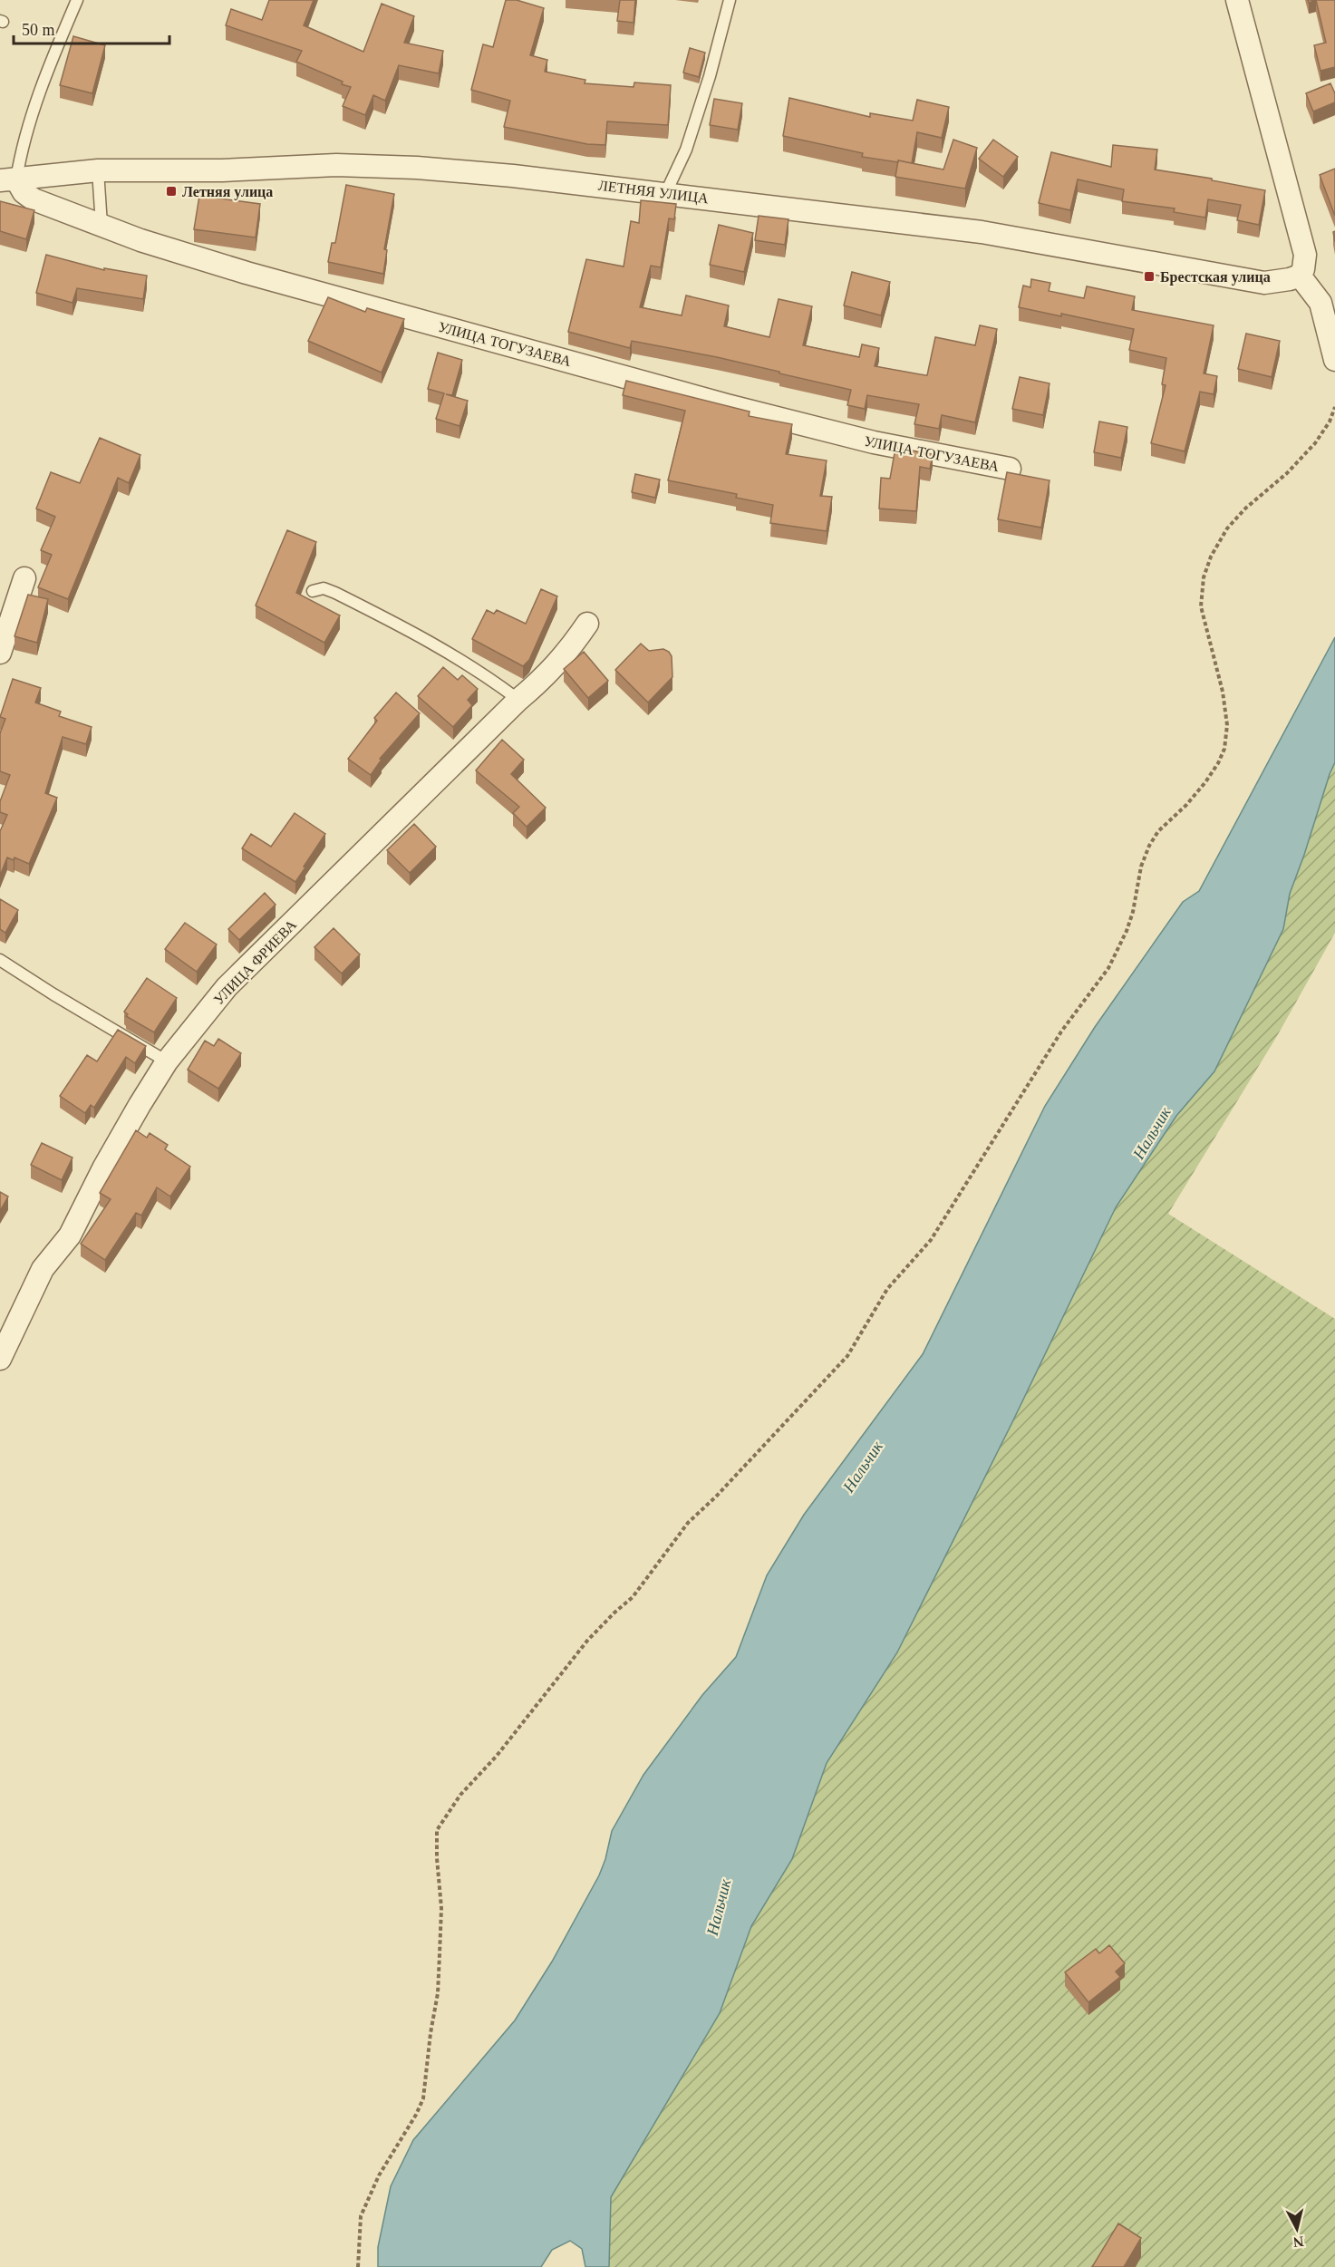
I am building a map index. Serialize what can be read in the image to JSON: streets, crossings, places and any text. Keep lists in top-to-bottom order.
{
  "streets": {
    "street": ["ЛЕТНЯЯ УЛИЦА", "УЛИЦА ТОГУЗАЕВА", "УЛИЦА ФРИЕВА"]
  },
  "crossings": [
    ["ЛЕТНЯЯ УЛИЦА", "УЛИЦА ТОГУЗАЕВА"]
  ],
  "water": ["Нальчик"],
  "places": {
    "transit": ["Летняя улица", "Брестская улица"]
  },
  "scale_bar": "50 m",
  "north": "bottom"
}
